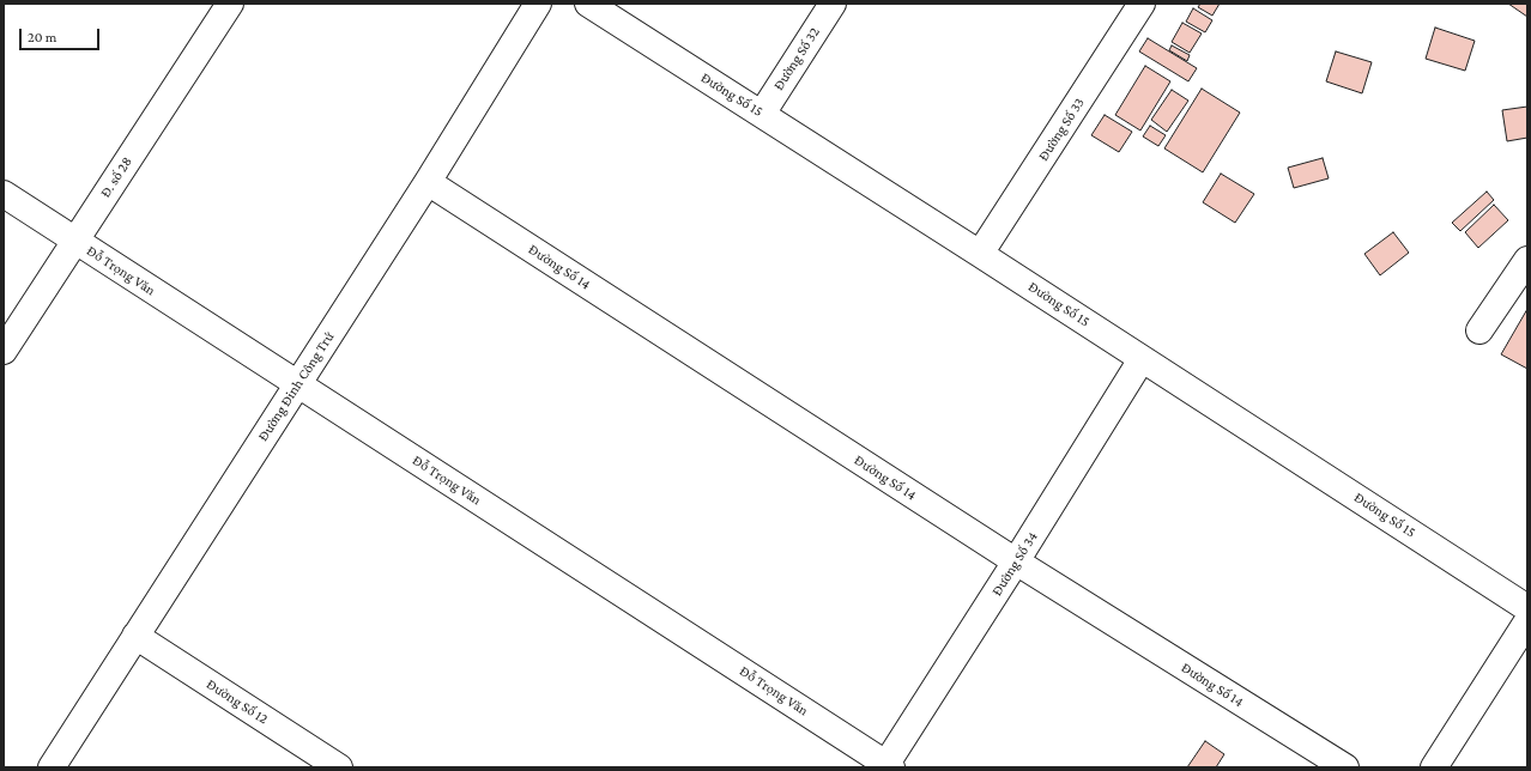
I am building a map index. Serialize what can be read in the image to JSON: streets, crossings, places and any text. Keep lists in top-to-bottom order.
{
  "streets": {
    "street": [
      "Đường Số 32",
      "Đường Số 15",
      "Đường Số 33",
      "Đ. số 28",
      "Đường Số 14",
      "Đỗ Trọng Văn",
      "Đường Đinh Công Trứ",
      "Đường Số 34",
      "Đường Số 12"
    ]
  },
  "crossings": [
    ["Đường Số 32", "Đường Số 15"],
    ["Đường Số 15", "Đường Số 33"],
    ["Đường Số 15", "Đường Số 34"],
    ["Đ. số 28", "Đỗ Trọng Văn"],
    ["Đường Số 14", "Đường Đinh Công Trứ"],
    ["Đường Số 14", "Đường Số 34"],
    ["Đỗ Trọng Văn", "Đường Đinh Công Trứ"],
    ["Đỗ Trọng Văn", "Đường Số 34"],
    ["Đường Đinh Công Trứ", "Đường Số 12"]
  ],
  "scale_bar": "20 m"
}
